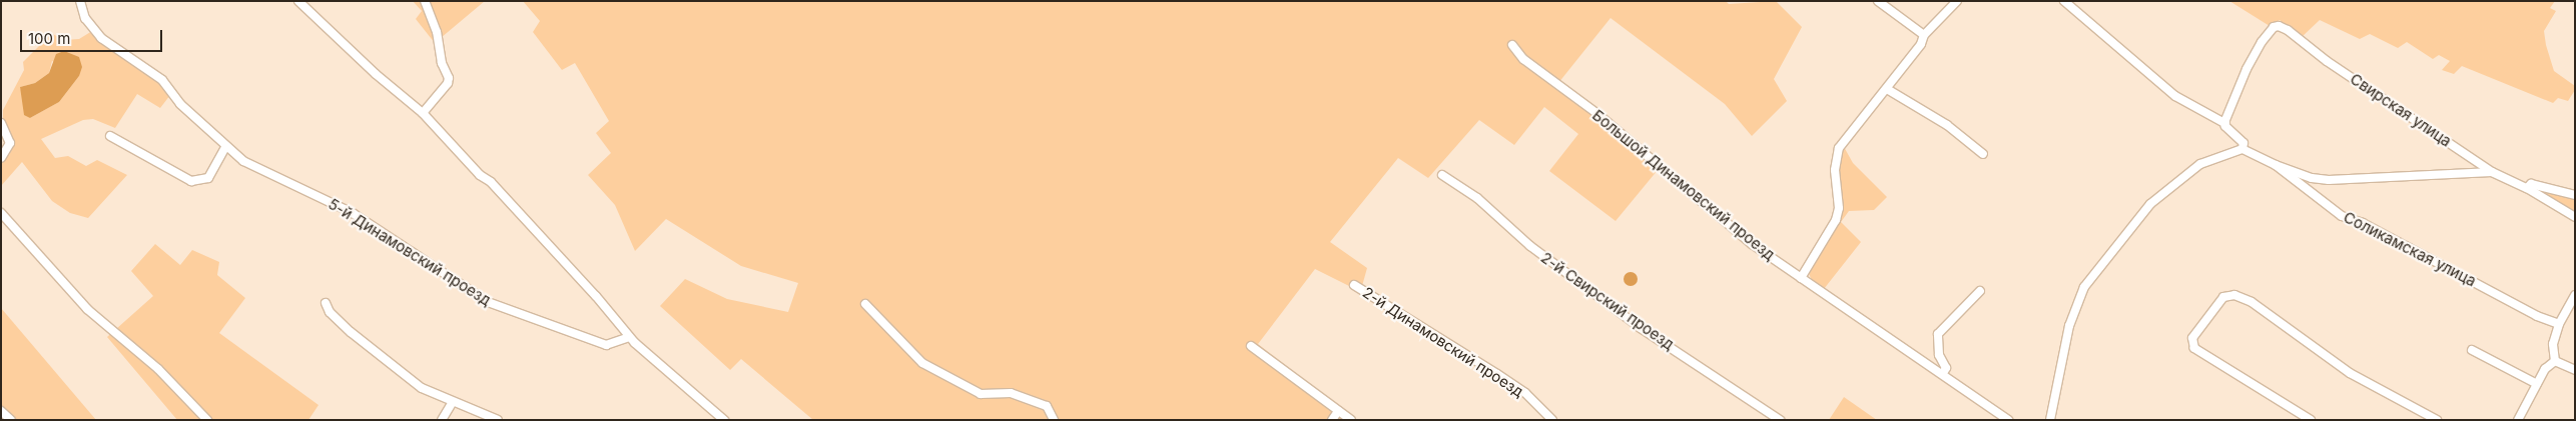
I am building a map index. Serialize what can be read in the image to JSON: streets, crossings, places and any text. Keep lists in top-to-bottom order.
{
  "streets": {
    "street": [
      "Свирская улица",
      "Большой Динамовский проезд",
      "Соликамская улица",
      "5-й Динамовский проезд",
      "2-й Свирский проезд",
      "2-й Динамовский проезд"
    ]
  },
  "scale_bar": "100 m"
}
